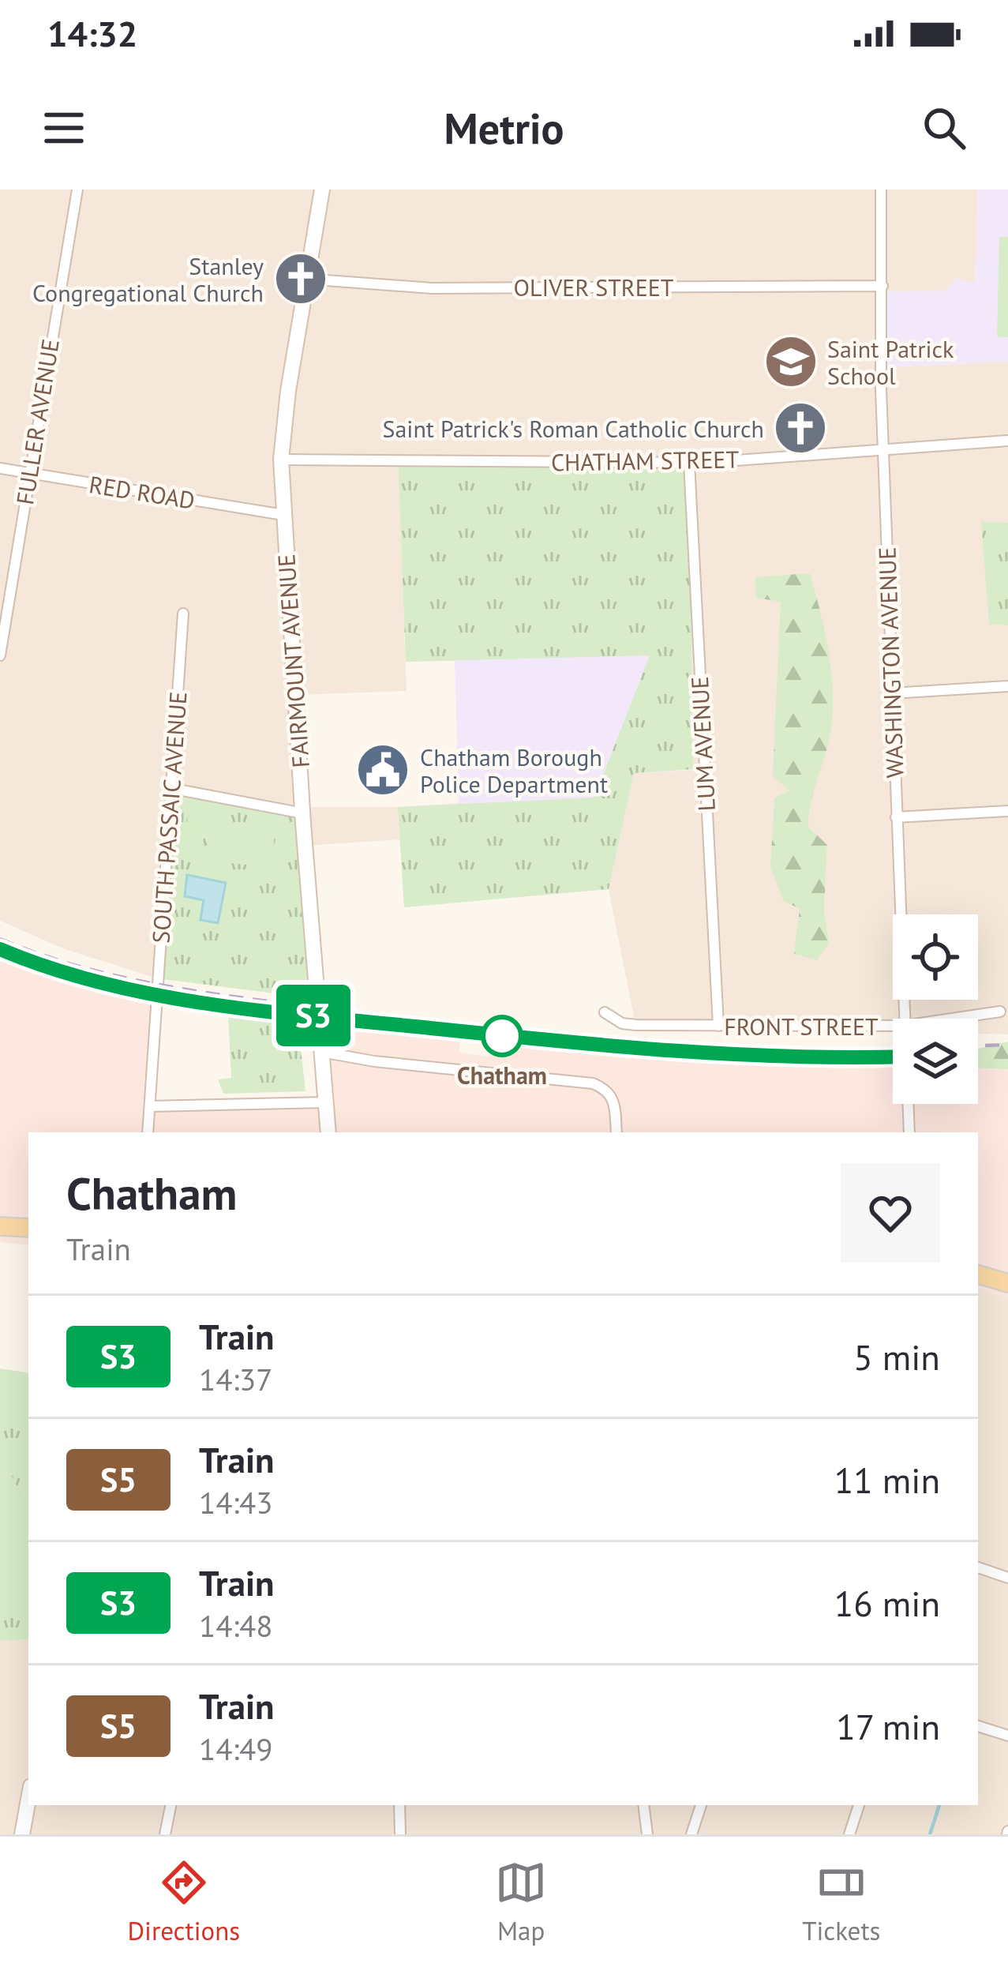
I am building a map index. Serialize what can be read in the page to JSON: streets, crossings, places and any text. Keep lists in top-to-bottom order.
{
  "streets": {
    "main road": ["FAIRMOUNT AVENUE"],
    "street": [
      "OLIVER STREET",
      "FULLER AVENUE",
      "CHATHAM STREET",
      "RED ROAD",
      "WASHINGTON AVENUE",
      "LUM AVENUE",
      "SOUTH PASSAIC AVENUE",
      "FRONT STREET"
    ]
  },
  "crossings": [
    ["OLIVER STREET", "FAIRMOUNT AVENUE"],
    ["OLIVER STREET", "WASHINGTON AVENUE"],
    ["FULLER AVENUE", "RED ROAD"],
    ["CHATHAM STREET", "FAIRMOUNT AVENUE"],
    ["CHATHAM STREET", "WASHINGTON AVENUE"],
    ["CHATHAM STREET", "LUM AVENUE"],
    ["RED ROAD", "FAIRMOUNT AVENUE"],
    ["LUM AVENUE", "FRONT STREET"]
  ],
  "places": {
    "church": ["Stanley Congregational Church", "Saint Patrick's Roman Catholic Church"],
    "school or university": ["Saint Patrick School"],
    "public building": ["Chatham Borough Police Department"],
    "other": ["Chatham"]
  },
  "page": {
    "status": "14:32",
    "header": "Metrio",
    "on_map": "S3",
    "heading": ["Chatham", "Train"],
    "list": [
      {
        "mark": "S3",
        "name": "Train",
        "note": "14:37",
        "value": "5 min"
      },
      {
        "mark": "S5",
        "name": "Train",
        "note": "14:43",
        "value": "11 min"
      },
      {
        "mark": "S3",
        "name": "Train",
        "note": "14:48",
        "value": "16 min"
      },
      {
        "mark": "S5",
        "name": "Train",
        "note": "14:49",
        "value": "17 min"
      }
    ],
    "tabs": ["Directions", "Map", "Tickets"]
  }
}
